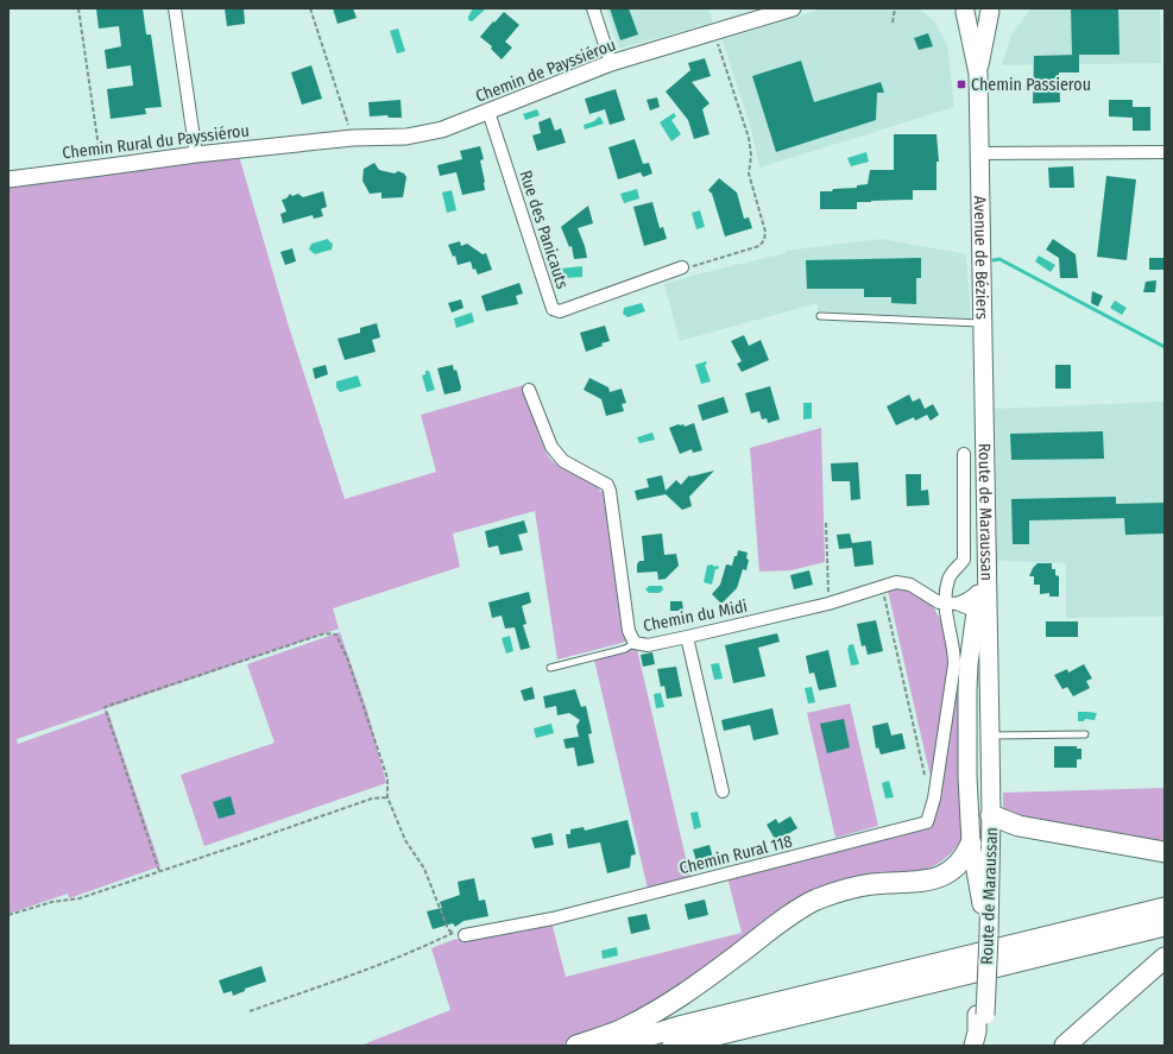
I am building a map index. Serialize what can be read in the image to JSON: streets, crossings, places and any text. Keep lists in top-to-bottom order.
{
  "streets": {
    "main road": ["Avenue de Béziers", "Route de Maraussan"],
    "street": [
      "Chemin de Payssiérou",
      "Chemin Rural du Payssiérou",
      "Rue des Panicauts",
      "Chemin du Midi",
      "Chemin Rural 118"
    ]
  },
  "crossings": [
    ["Chemin de Payssiérou", "Chemin Rural du Payssiérou"],
    ["Chemin de Payssiérou", "Rue des Panicauts"],
    ["Avenue de Béziers", "Route de Maraussan"],
    ["Route de Maraussan", "Chemin du Midi"],
    ["Chemin du Midi", "Chemin Rural 118"]
  ],
  "places": {
    "transit": ["Chemin Passierou"]
  }
}
